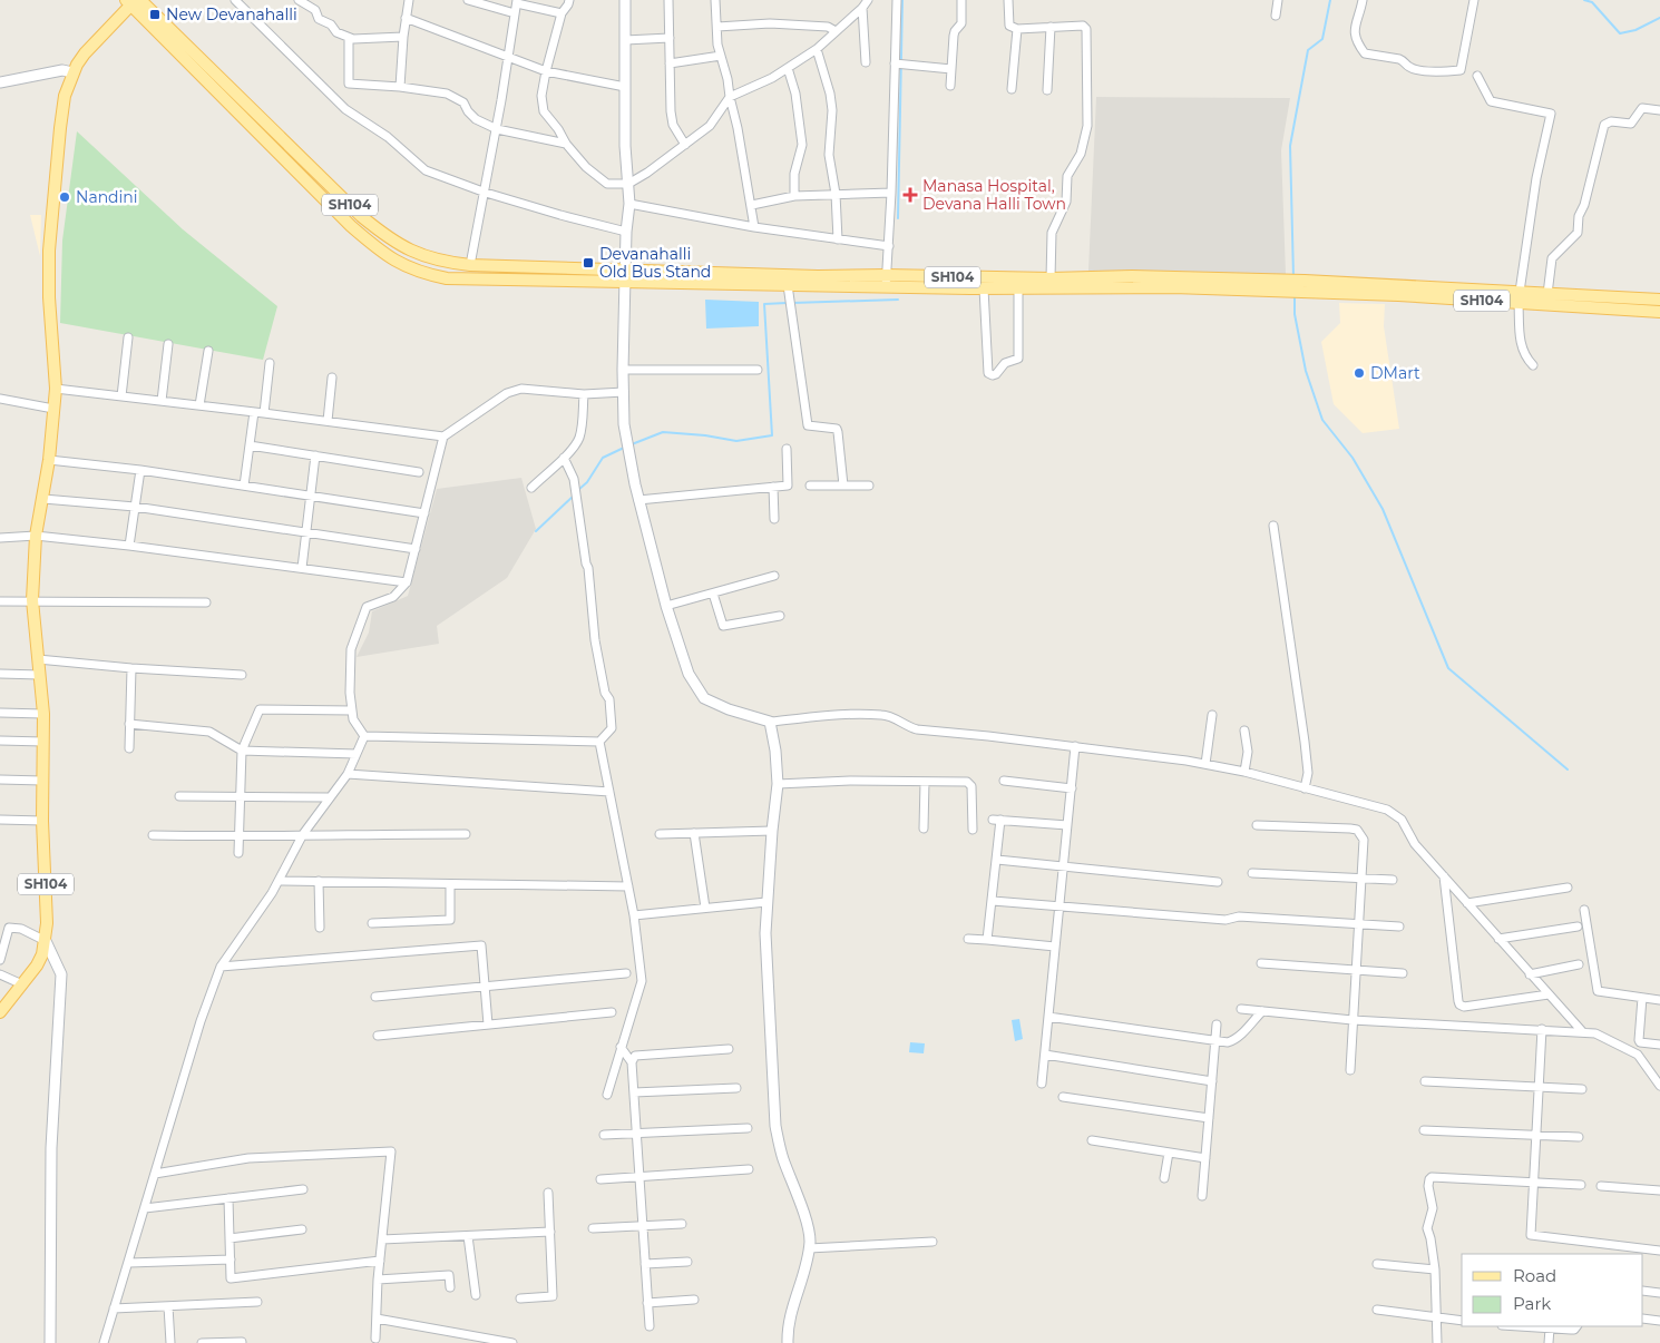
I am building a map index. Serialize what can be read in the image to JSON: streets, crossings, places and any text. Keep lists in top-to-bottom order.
{
  "streets": {
    "main road": ["SH104"]
  },
  "places": {
    "transit": ["New Devanahalli", "Devanahalli Old Bus Stand"],
    "health": ["Manasa Hospital, Devana Halli Town"],
    "other": ["Nandini", "DMart"]
  },
  "legend": ["Road", "Park"]
}
